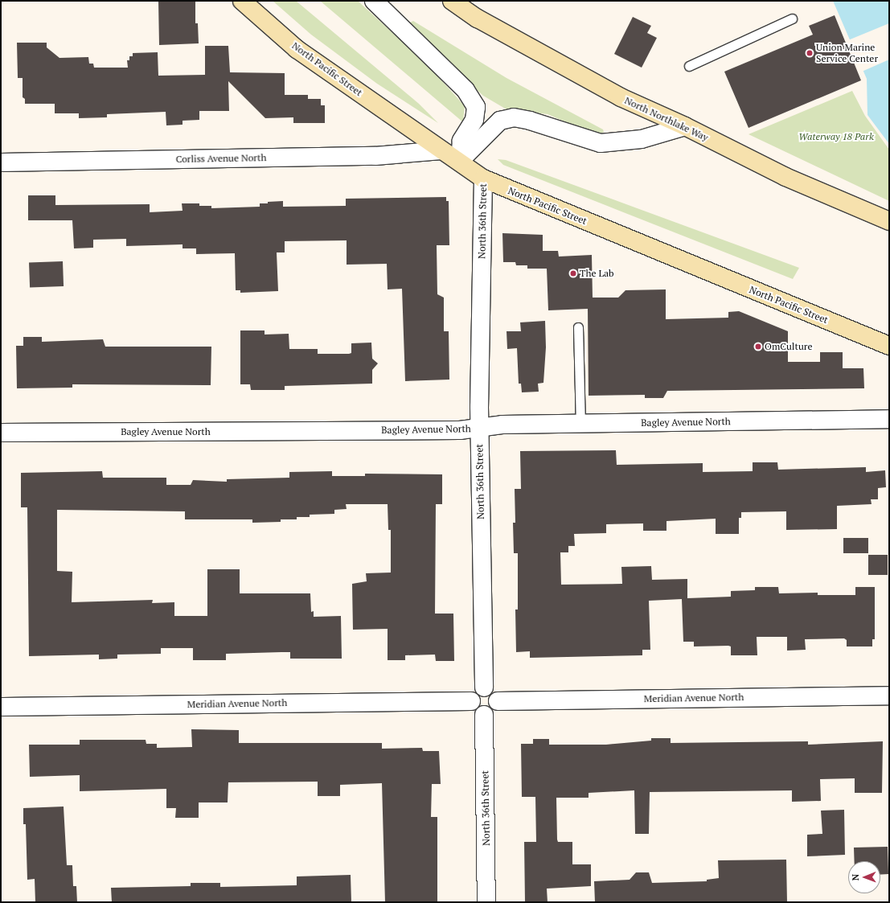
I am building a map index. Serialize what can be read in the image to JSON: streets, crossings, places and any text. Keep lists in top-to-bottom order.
{
  "streets": {
    "street": [
      "North Pacific Street",
      "North Northlake Way",
      "Corliss Avenue North",
      "North 36th Street",
      "Bagley Avenue North",
      "Meridian Avenue North"
    ]
  },
  "crossings": [
    ["North Pacific Street", "Corliss Avenue North"],
    ["North Pacific Street", "North 36th Street"],
    ["North 36th Street", "Bagley Avenue North"],
    ["North 36th Street", "Meridian Avenue North"]
  ],
  "parks": ["Waterway 18 Park"],
  "places": ["Union Marine Service Center", "The Lab", "OmCulture"],
  "north": "left"
}
